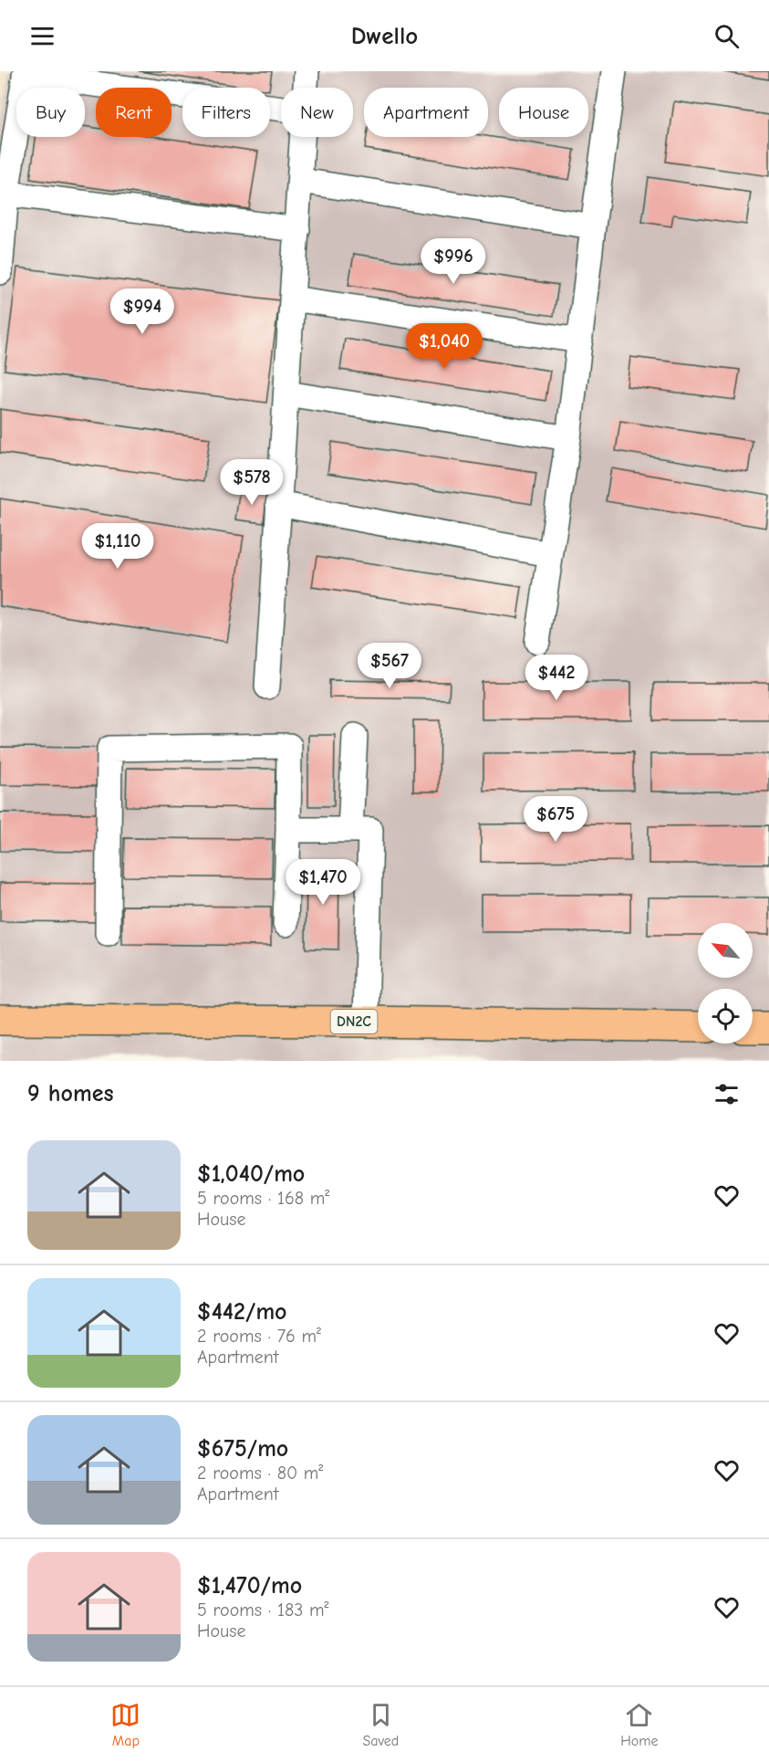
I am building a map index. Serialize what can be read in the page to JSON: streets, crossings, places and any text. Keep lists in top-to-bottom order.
{
  "streets": {
    "main road": ["DN2C"]
  },
  "north": "top left",
  "page": {
    "header": "Dwello",
    "chip": [
      "Buy",
      "Rent",
      "Filters",
      "New",
      "Apartment",
      "House"
    ],
    "price": [
      "$996",
      "$994",
      "$1,040",
      "$578",
      "$1,110",
      "$567",
      "$442",
      "$675",
      "$1,470"
    ],
    "heading": "9 homes",
    "list": [
      {
        "name": "$1,040/mo",
        "note": "5 rooms · 168 m² · House"
      },
      {
        "name": "$442/mo",
        "note": "2 rooms · 76 m² · Apartment"
      },
      {
        "name": "$675/mo",
        "note": "2 rooms · 80 m² · Apartment"
      },
      {
        "name": "$1,470/mo",
        "note": "5 rooms · 183 m² · House"
      }
    ],
    "tabs": ["Map", "Saved", "Home"]
  }
}
